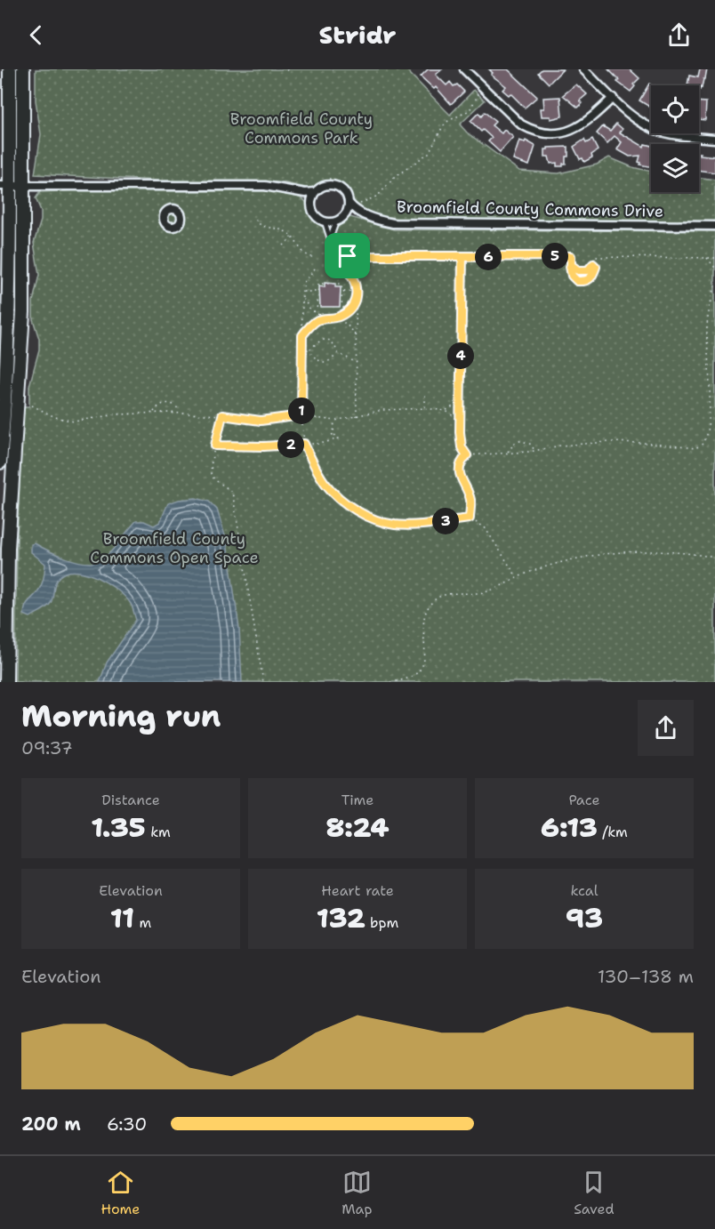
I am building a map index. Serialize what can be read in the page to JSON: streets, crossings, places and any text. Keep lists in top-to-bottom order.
{
  "streets": {
    "street": ["Broomfield County Commons Drive"]
  },
  "parks": ["Broomfield County Commons Park", "Broomfield County Commons Open Space"],
  "page": {
    "header": "Stridr",
    "pins": [
      "5",
      "6",
      "4",
      "1",
      "2",
      "3"
    ],
    "heading": ["Morning run", "09:37"],
    "stats": [
      ["Distance", "1.35 km"],
      ["Time", "8:24"],
      ["Pace", "6:13 /km"],
      ["Elevation", "11 m"],
      ["Heart rate", "132 bpm"],
      ["kcal", "93"]
    ],
    "chart": ["Elevation", "130–138 m"],
    "list": [
      {
        "name": "200 m",
        "note": "6:30"
      }
    ],
    "tabs": ["Home", "Map", "Saved"]
  }
}
